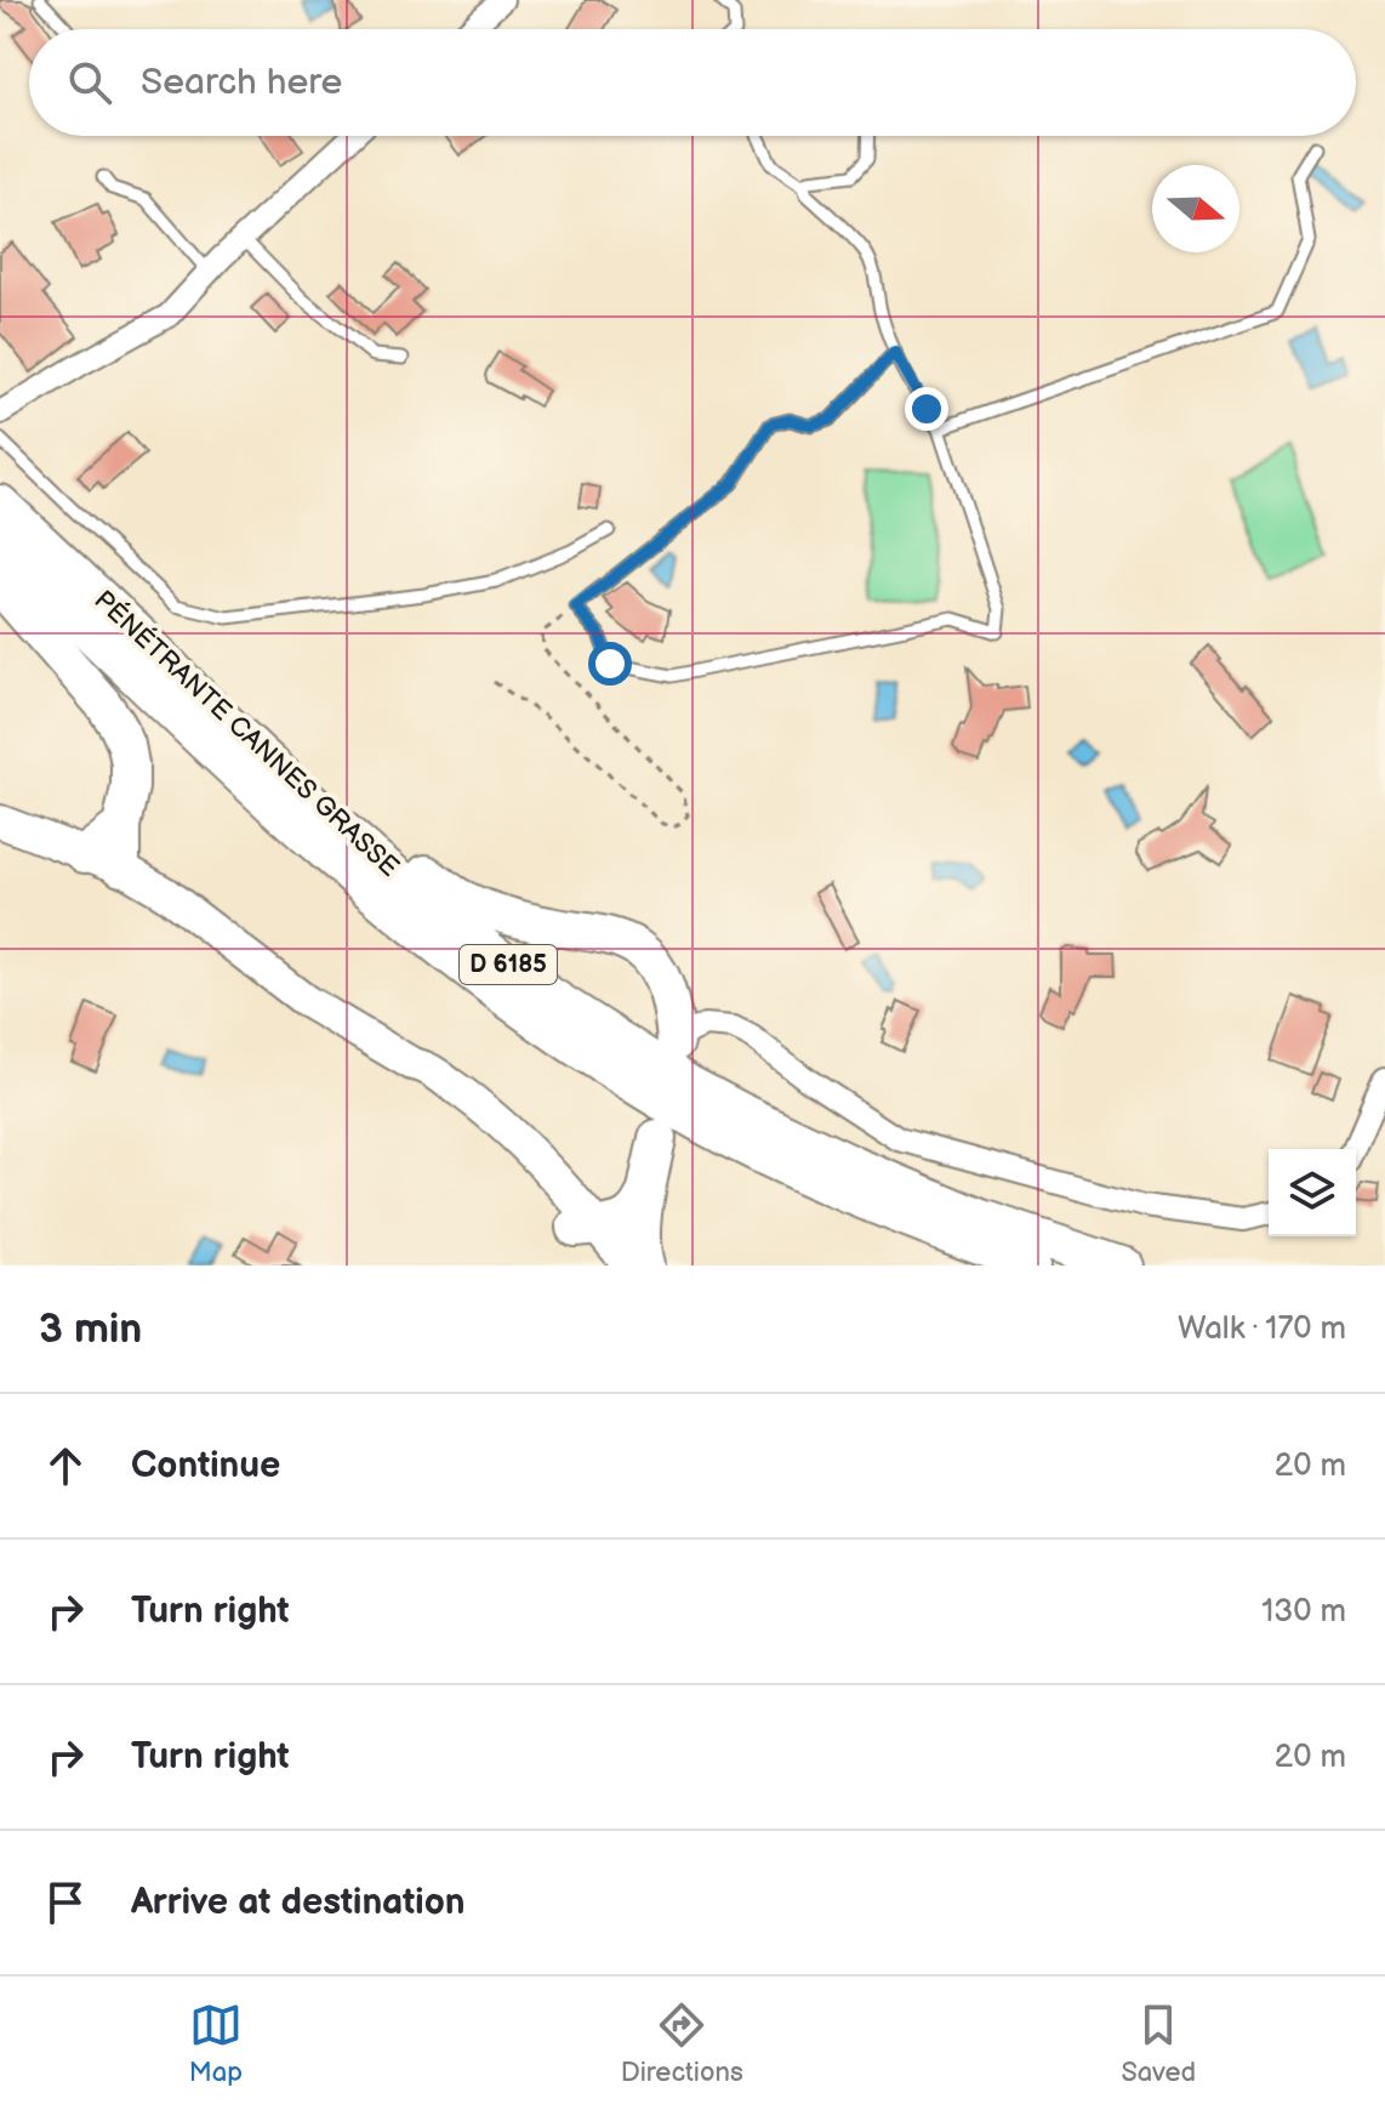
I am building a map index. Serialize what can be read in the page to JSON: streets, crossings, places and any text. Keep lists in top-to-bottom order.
{
  "streets": {
    "highway": ["PÉNÉTRANTE CANNES GRASSE", "D 6185"]
  },
  "north": "right",
  "page": {
    "search": "Search here",
    "heading": ["3 min", "Walk · 170 m"],
    "list": [
      ["Continue", "20 m"],
      ["Turn right", "130 m"],
      ["Turn right", "20 m"],
      "Arrive at destination"
    ],
    "nav": ["Map", "Directions", "Saved"]
  }
}
